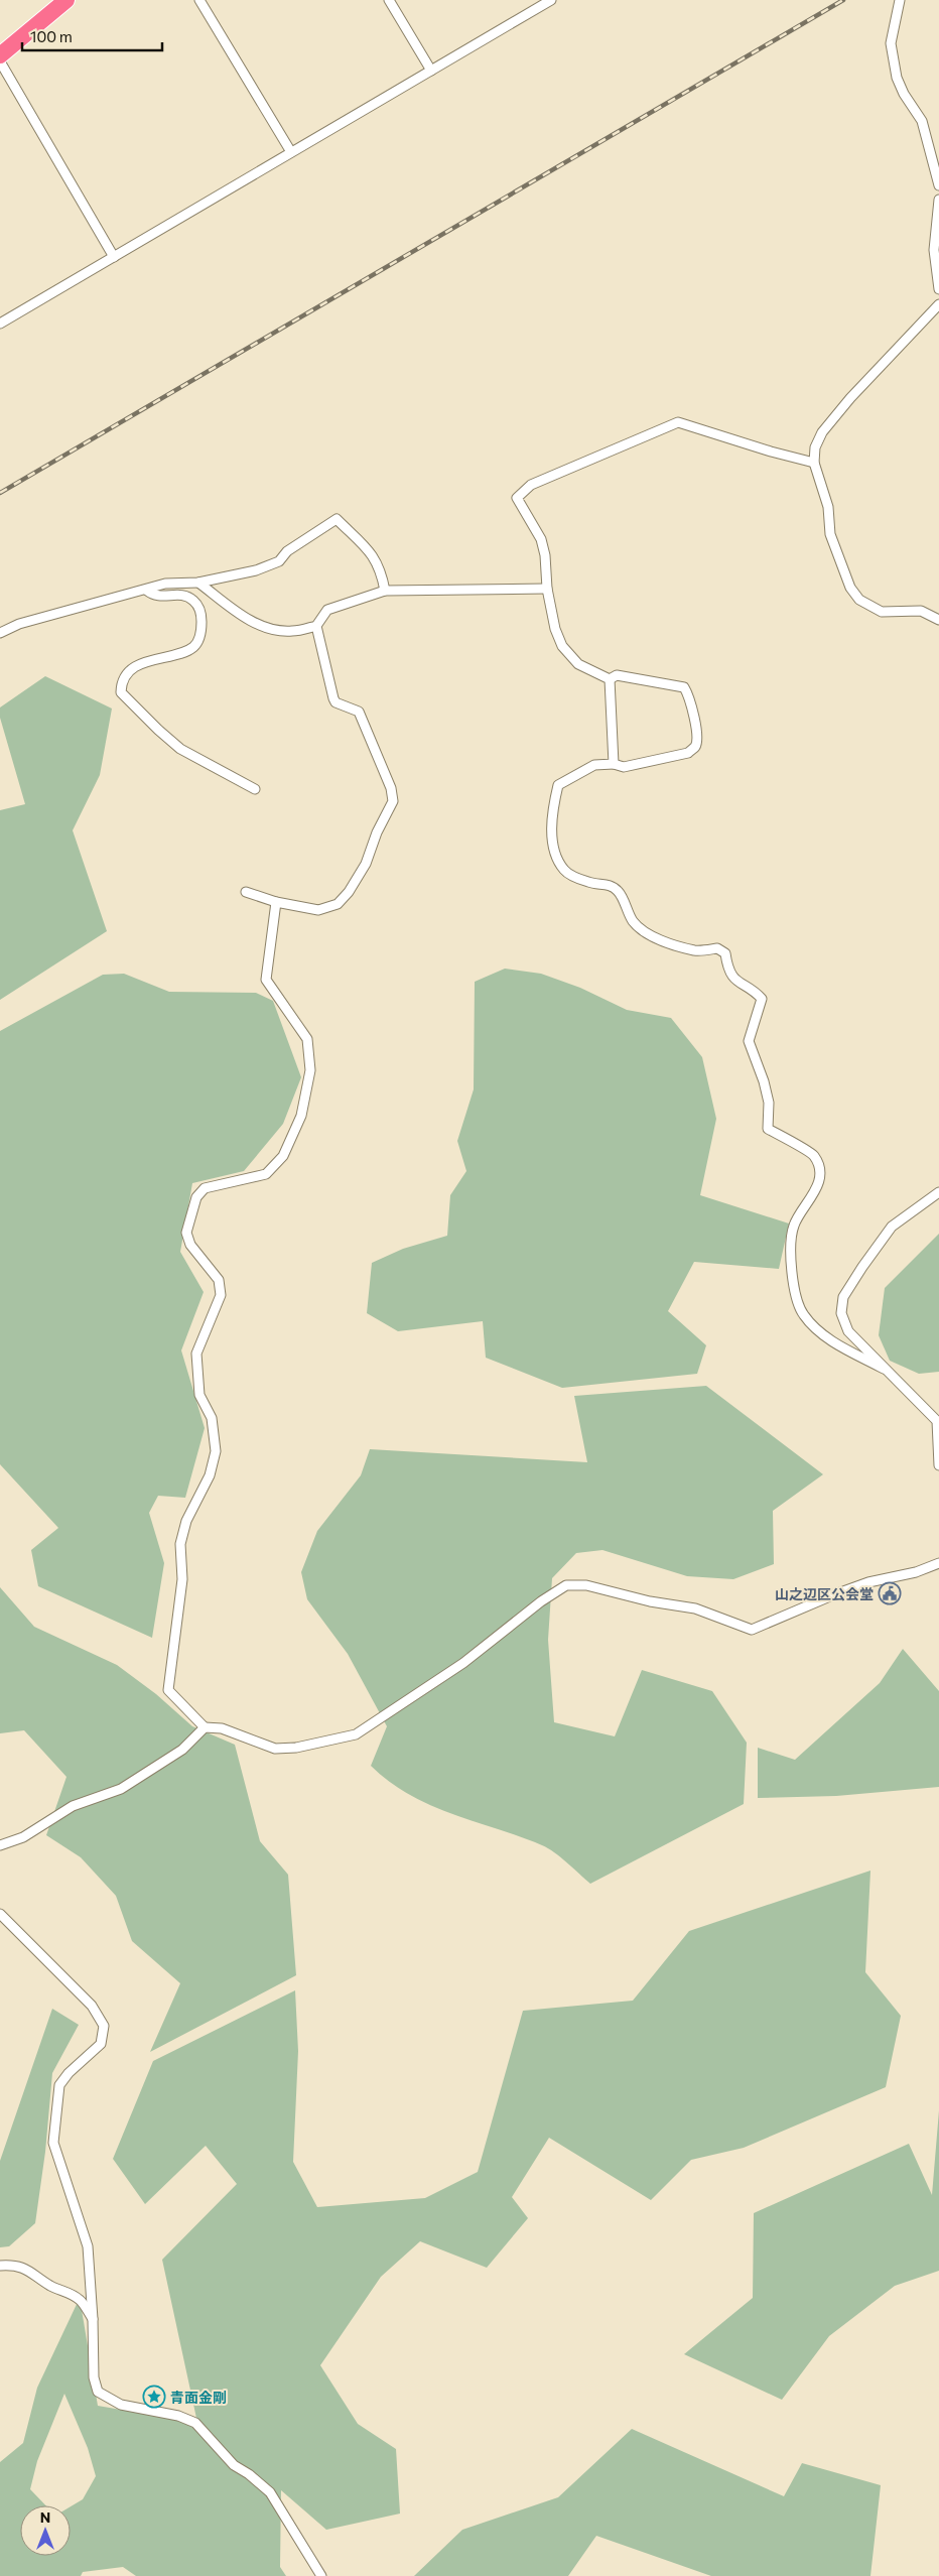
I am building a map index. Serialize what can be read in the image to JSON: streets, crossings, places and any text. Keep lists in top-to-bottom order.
{
  "places": {
    "public building": ["山之辺区公会堂"],
    "place": ["青面金剛"]
  },
  "scale_bar": "100 m",
  "north": "top"
}
